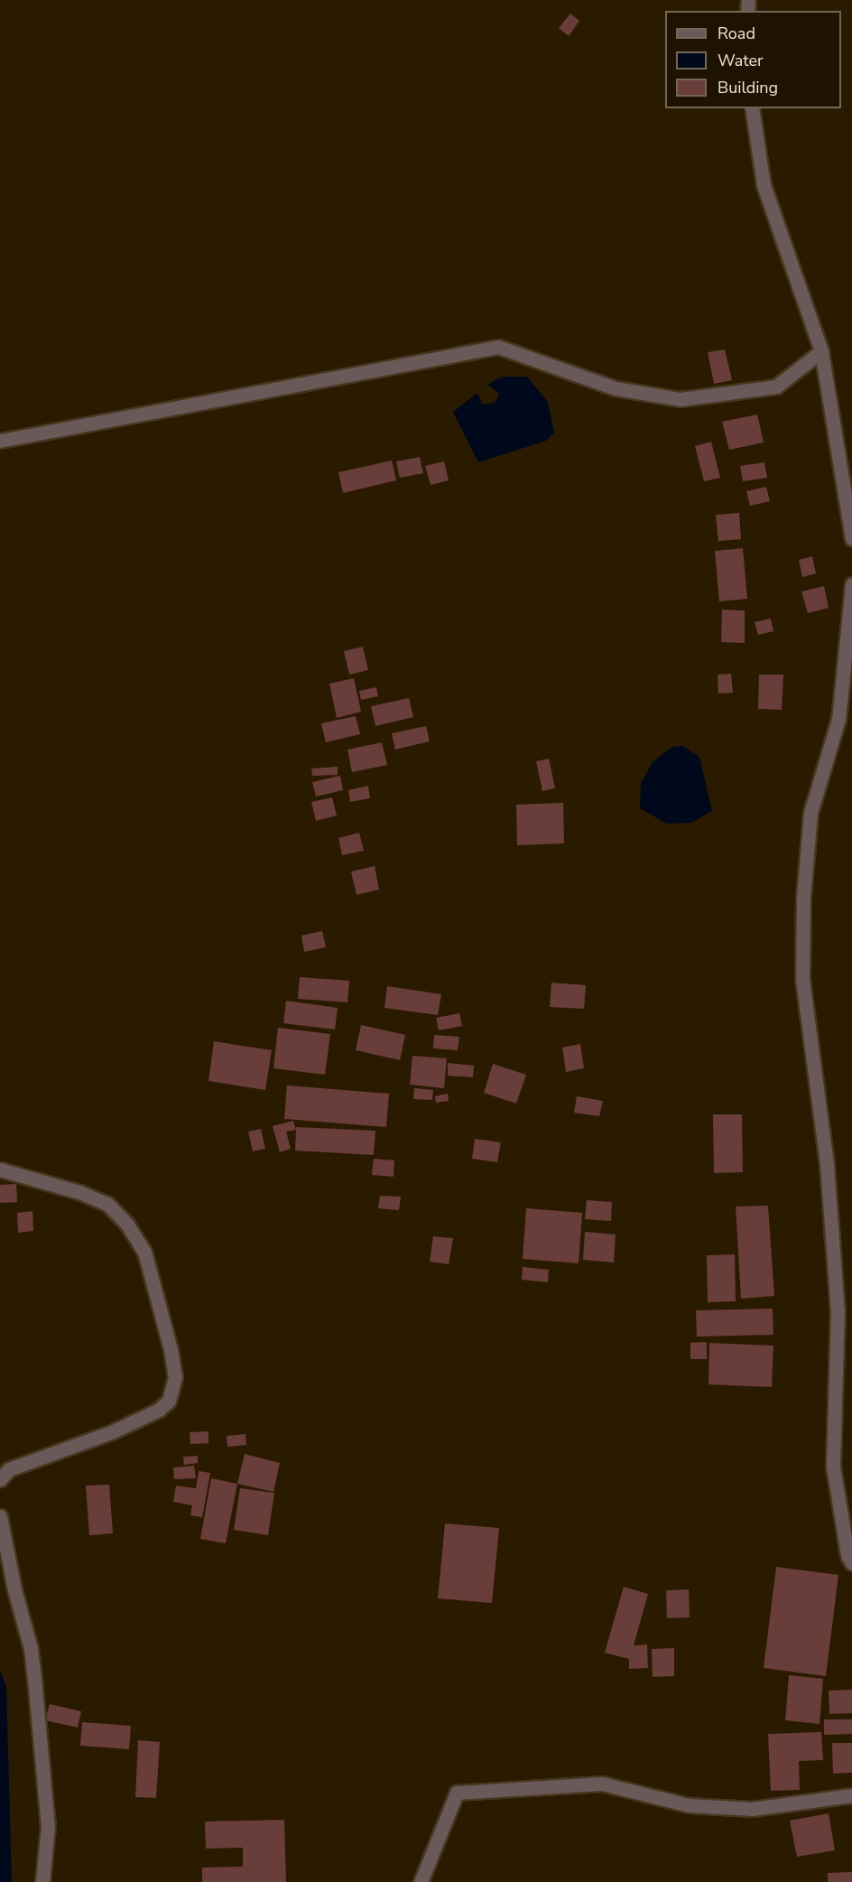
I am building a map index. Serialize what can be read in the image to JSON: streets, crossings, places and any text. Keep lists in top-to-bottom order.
{
  "legend": ["Road", "Water", "Building"]
}
